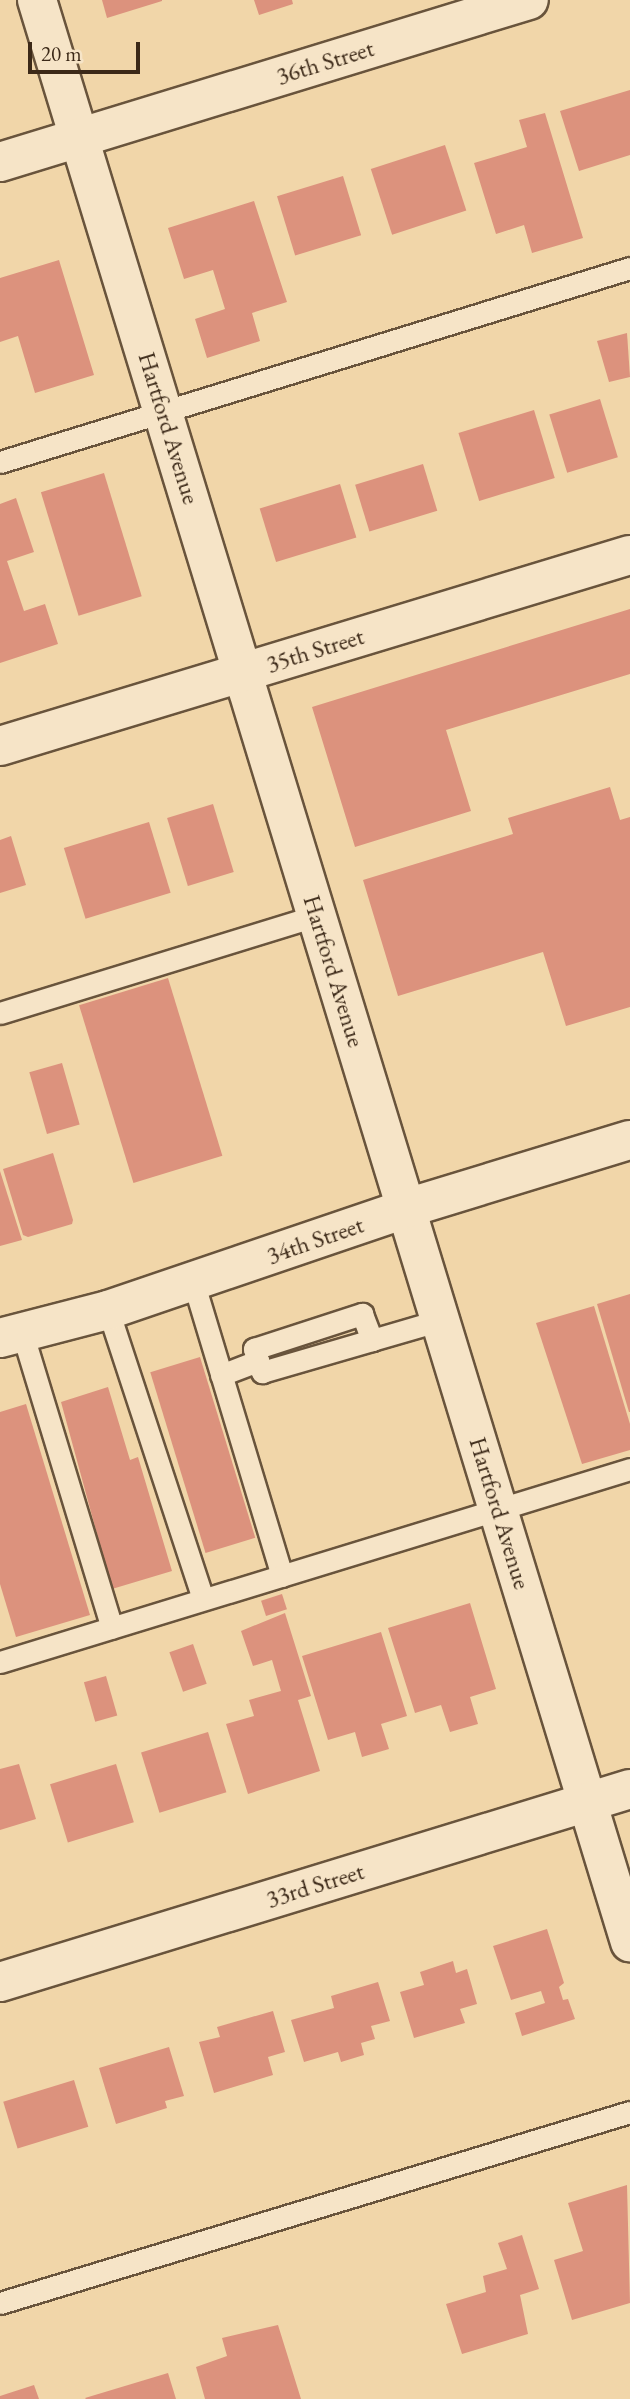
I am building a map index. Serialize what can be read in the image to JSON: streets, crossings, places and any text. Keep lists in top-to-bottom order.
{
  "streets": {
    "street": [
      "36th Street",
      "Hartford Avenue",
      "35th Street",
      "34th Street",
      "33rd Street"
    ]
  },
  "crossings": [
    ["36th Street", "Hartford Avenue"],
    ["Hartford Avenue", "35th Street"],
    ["Hartford Avenue", "34th Street"],
    ["Hartford Avenue", "33rd Street"]
  ],
  "scale_bar": "20 m"
}
